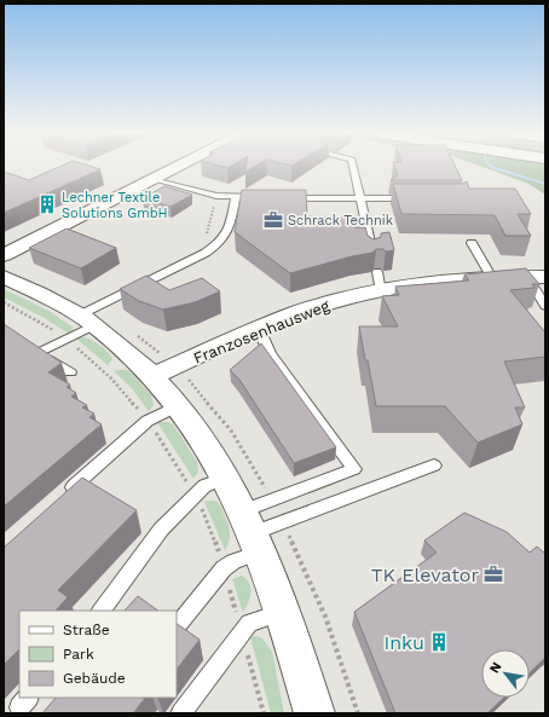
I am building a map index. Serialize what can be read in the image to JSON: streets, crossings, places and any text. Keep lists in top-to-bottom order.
{
  "streets": {
    "street": ["Franzosenhausweg"]
  },
  "places": {
    "building": ["Lechner Textile Solutions GmbH", "Inku"],
    "office": ["Schrack Technik", "TK Elevator"]
  },
  "legend": ["Straße", "Park", "Gebäude"],
  "north": "top left"
}
